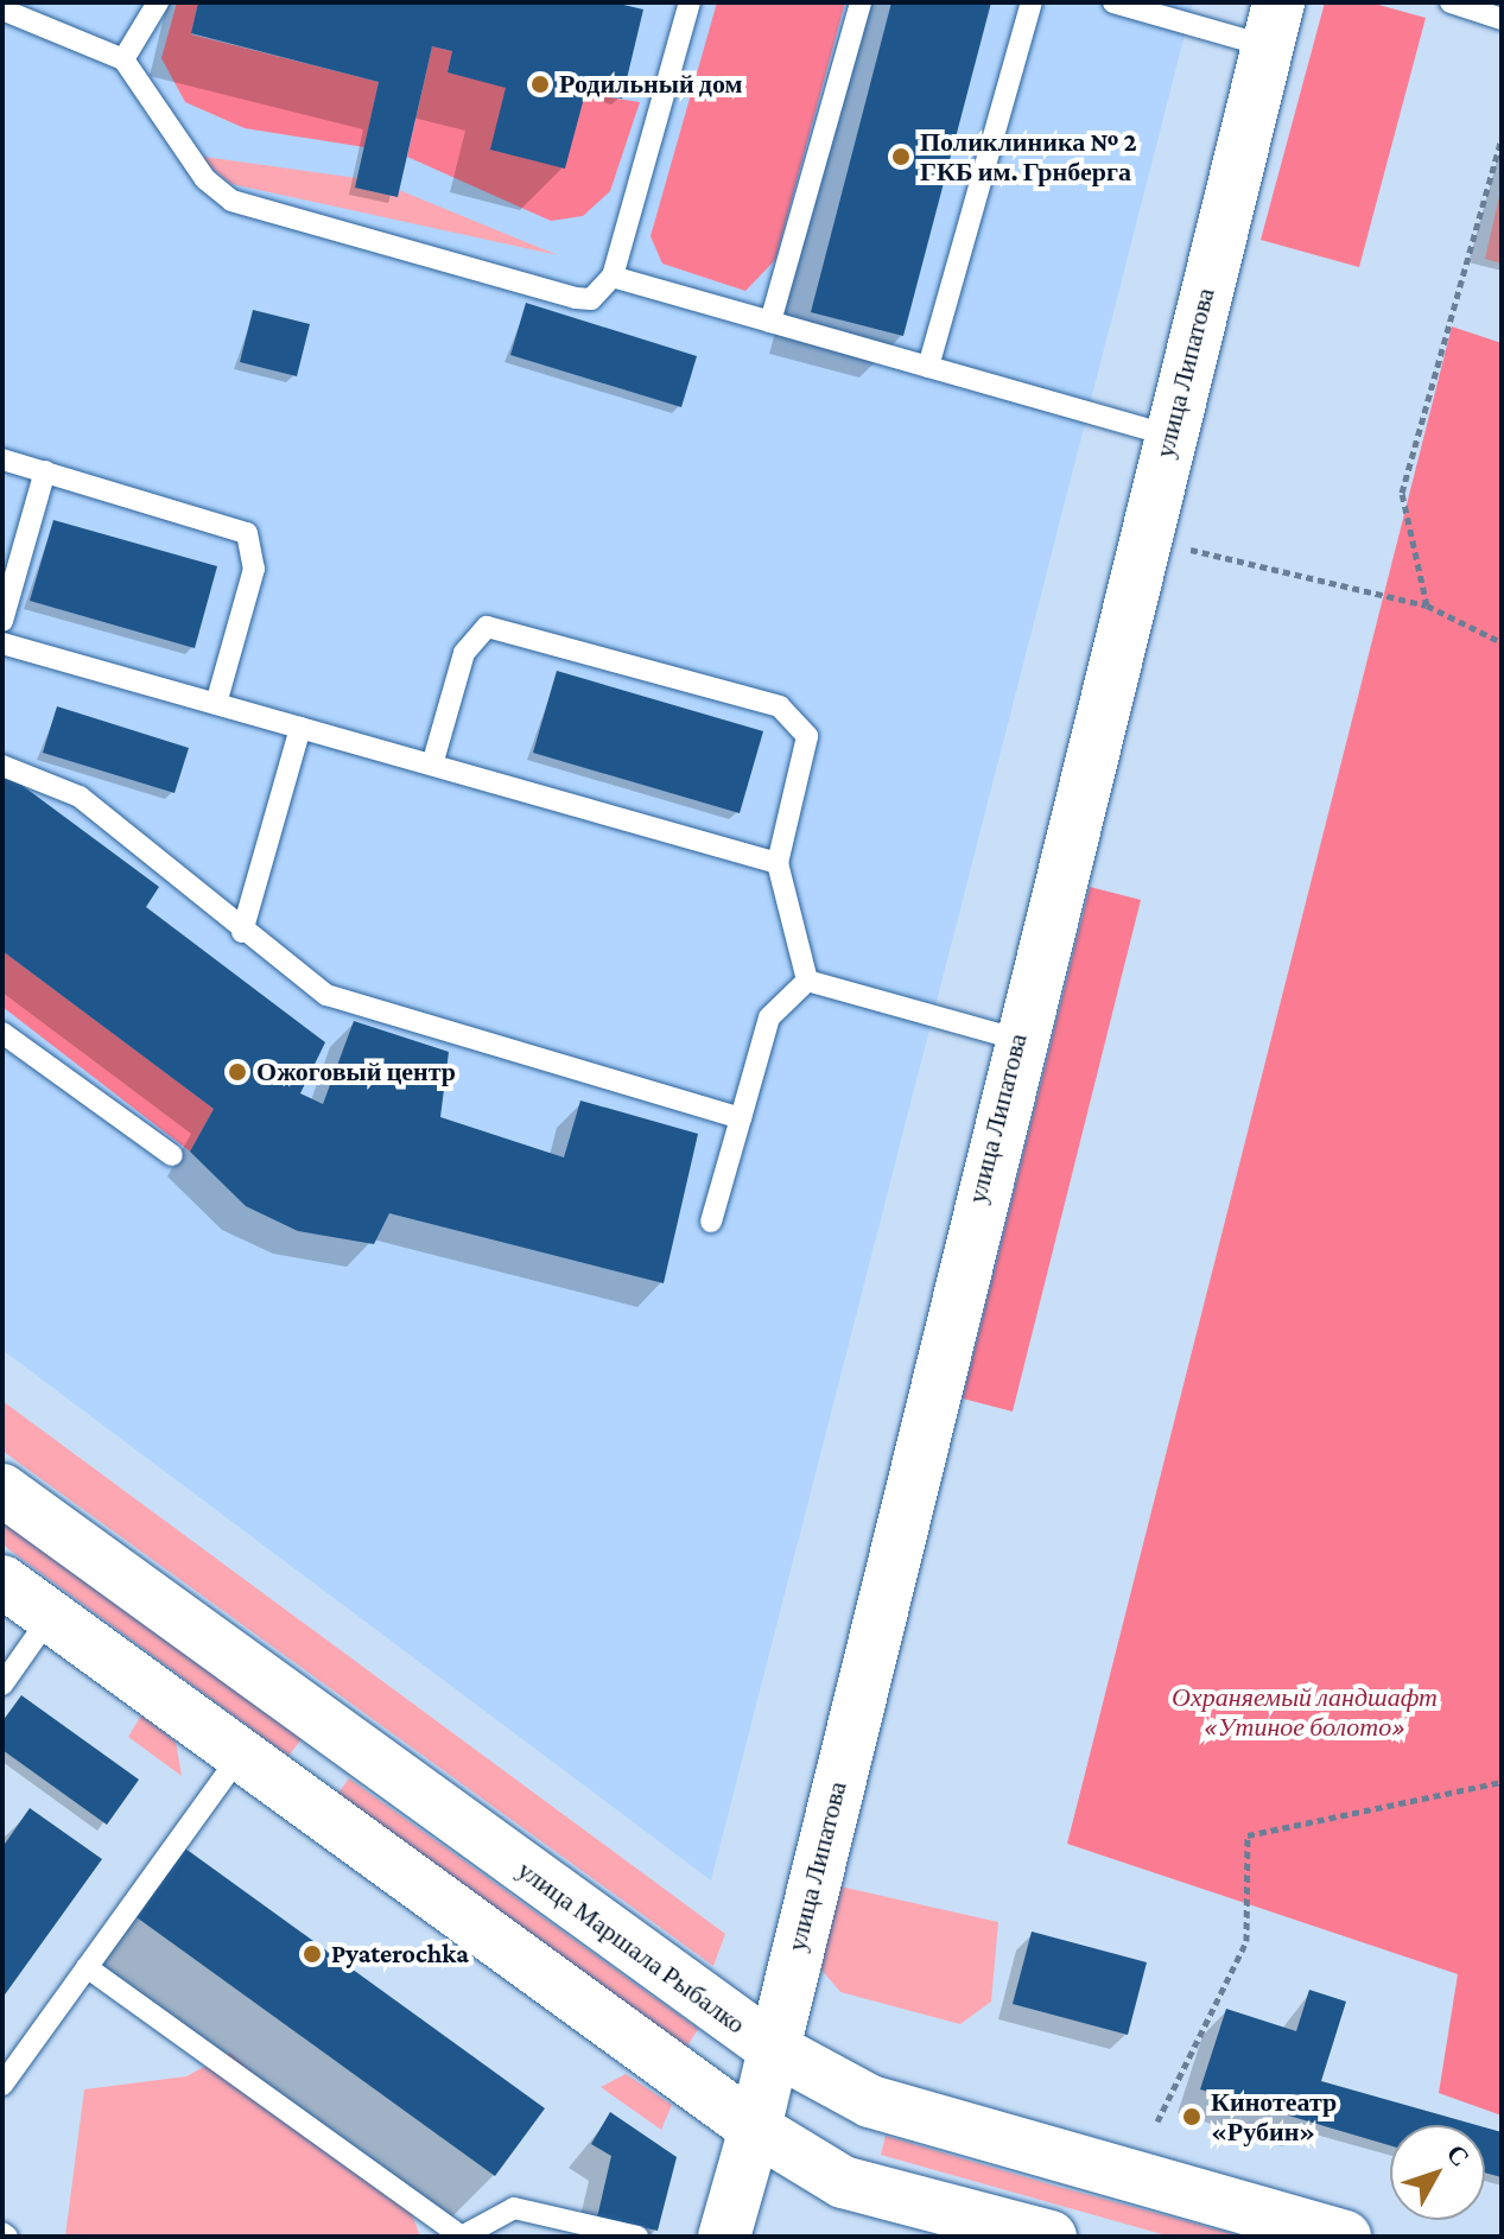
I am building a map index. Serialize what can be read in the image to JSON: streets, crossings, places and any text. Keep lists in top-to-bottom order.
{
  "streets": {
    "main road": ["улица Липатова", "улица Маршала Рыбалко"]
  },
  "crossings": [
    ["улица Липатова", "улица Маршала Рыбалко"]
  ],
  "parks": ["Охраняемый ландшафт «Утиное болото»"],
  "places": [
    "Родильный дом",
    "Поликлиника № 2 ГКБ им. Грнберга",
    "Ожоговый центр",
    "Pyaterochka",
    "Кинотеатр «Рубин»"
  ],
  "north": "top right"
}
